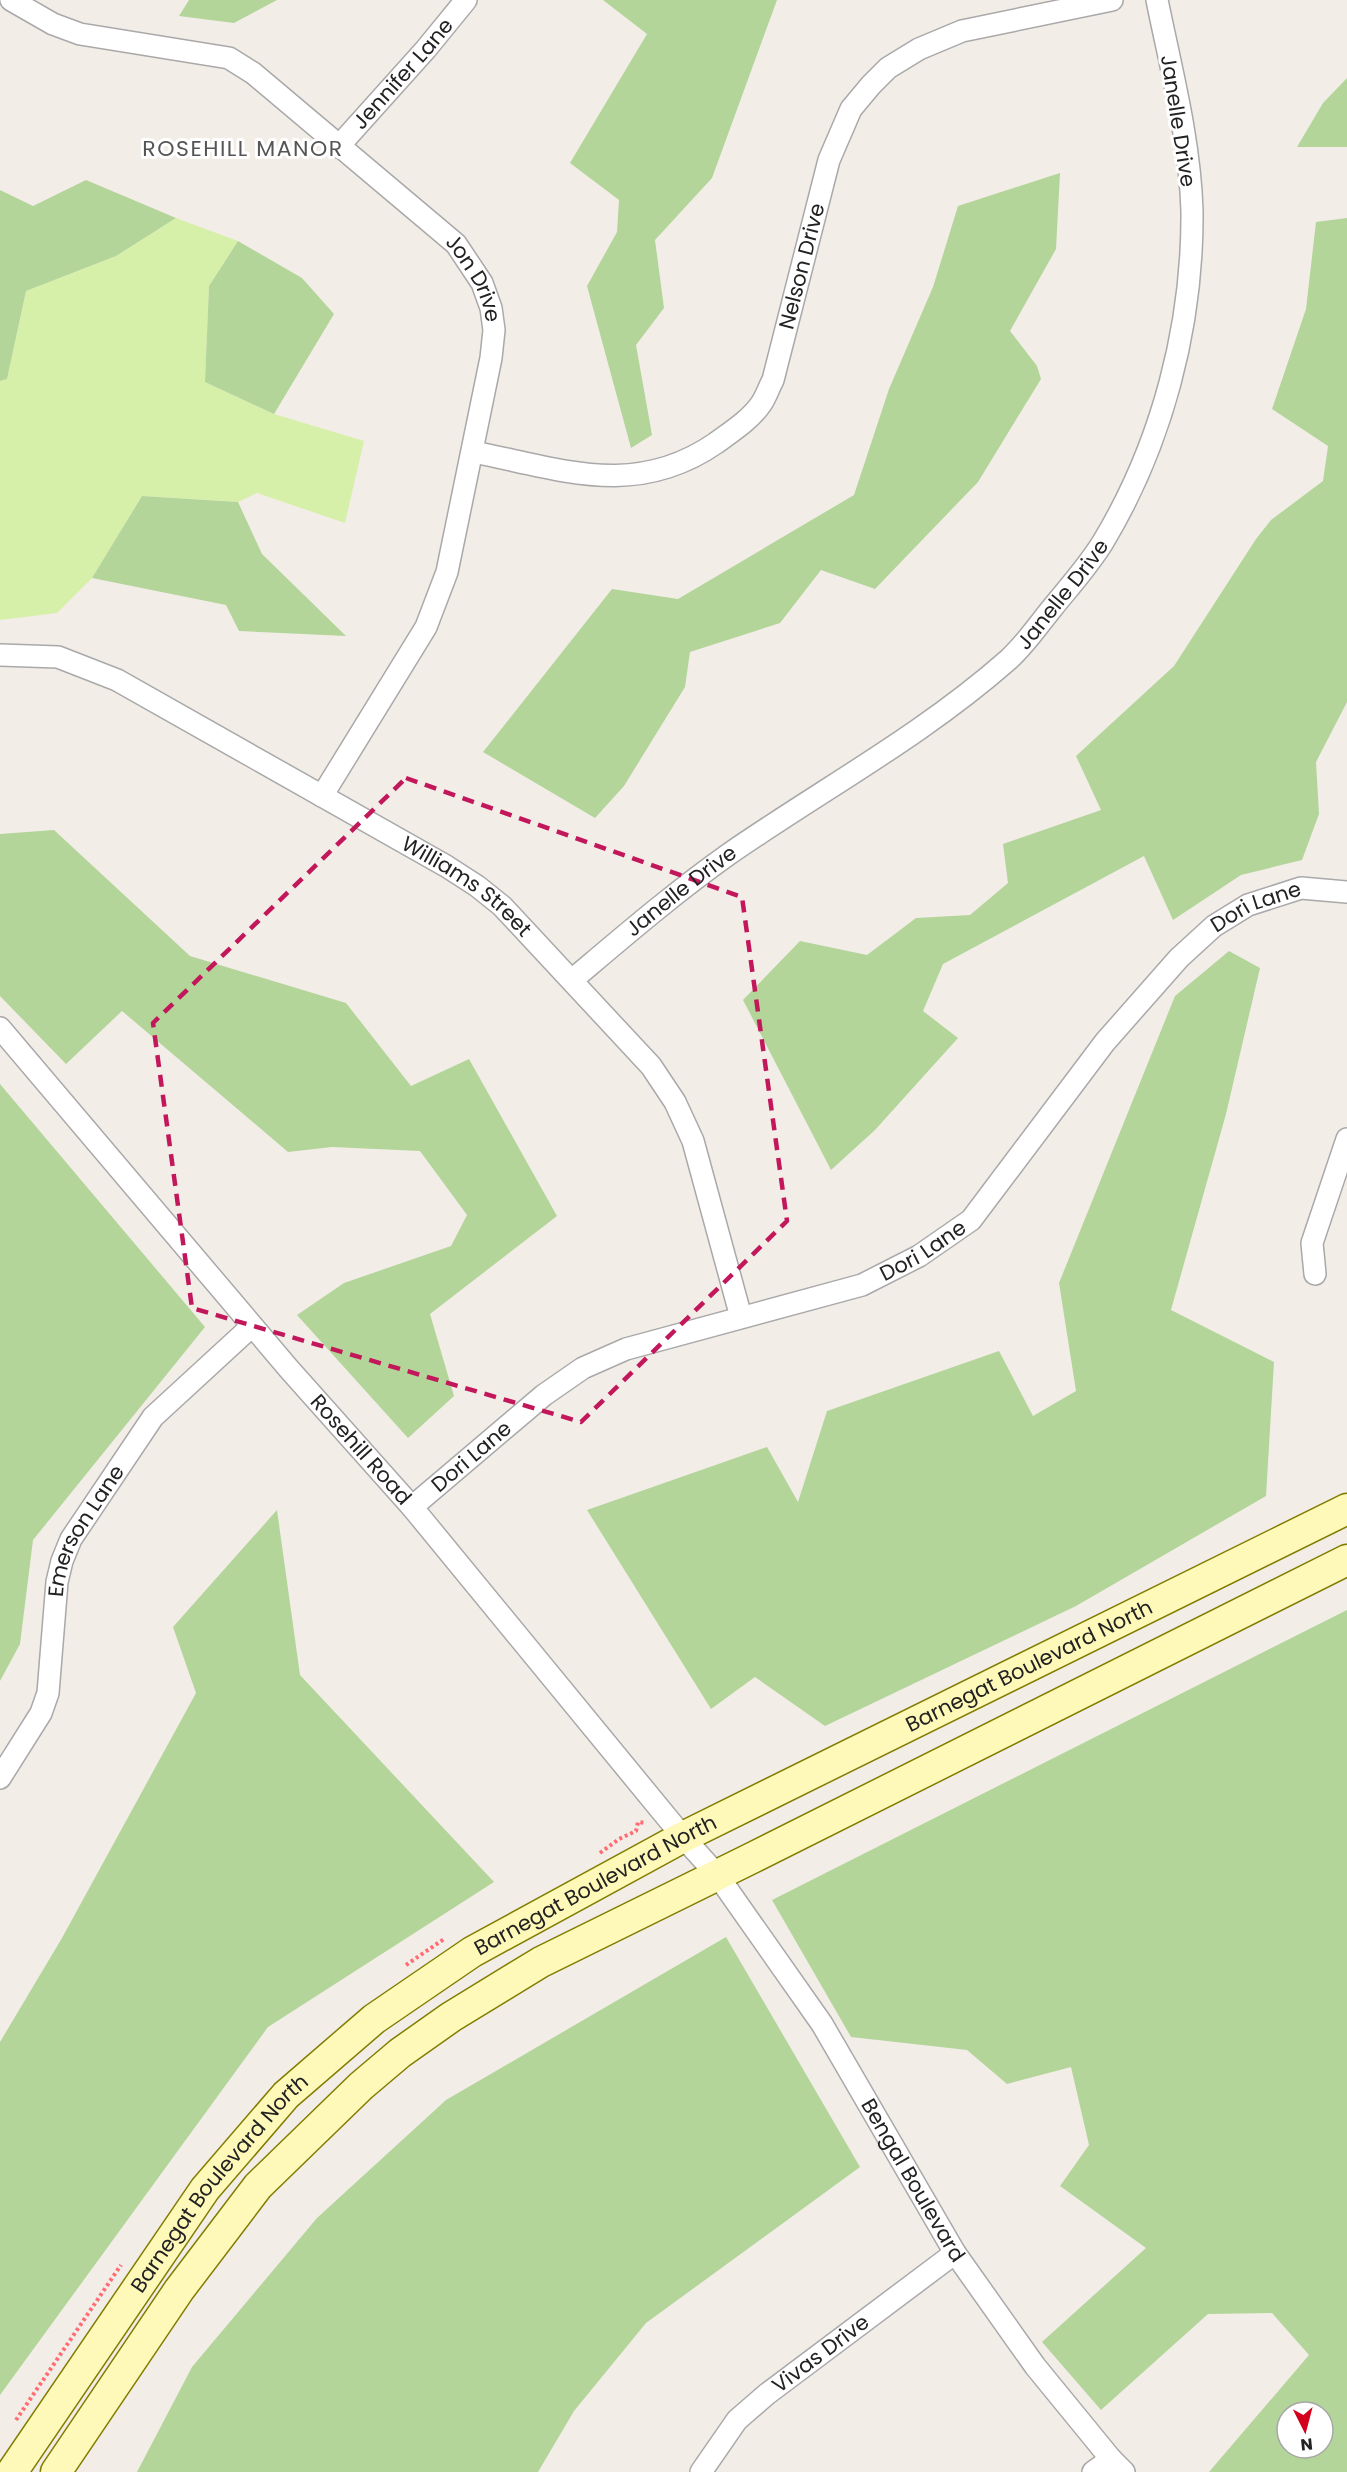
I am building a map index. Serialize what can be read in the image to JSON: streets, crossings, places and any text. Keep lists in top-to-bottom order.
{
  "streets": {
    "street": [
      "Jennifer Lane",
      "Janelle Drive",
      "Nelson Drive",
      "Jon Drive",
      "Williams Street",
      "Dori Lane",
      "Rosehill Road",
      "Emerson Lane",
      "Barnegat Boulevard North",
      "Bengal Boulevard",
      "Vivas Drive"
    ]
  },
  "crossings": [
    ["Jennifer Lane", "Jon Drive"],
    ["Janelle Drive", "Williams Street"],
    ["Nelson Drive", "Jon Drive"],
    ["Jon Drive", "Williams Street"],
    ["Williams Street", "Dori Lane"],
    ["Dori Lane", "Rosehill Road"],
    ["Rosehill Road", "Emerson Lane"],
    ["Rosehill Road", "Barnegat Boulevard North"],
    ["Rosehill Road", "Bengal Boulevard"],
    ["Barnegat Boulevard North", "Bengal Boulevard"],
    ["Bengal Boulevard", "Vivas Drive"]
  ],
  "districts": ["ROSEHILL MANOR"],
  "north": "bottom"
}
